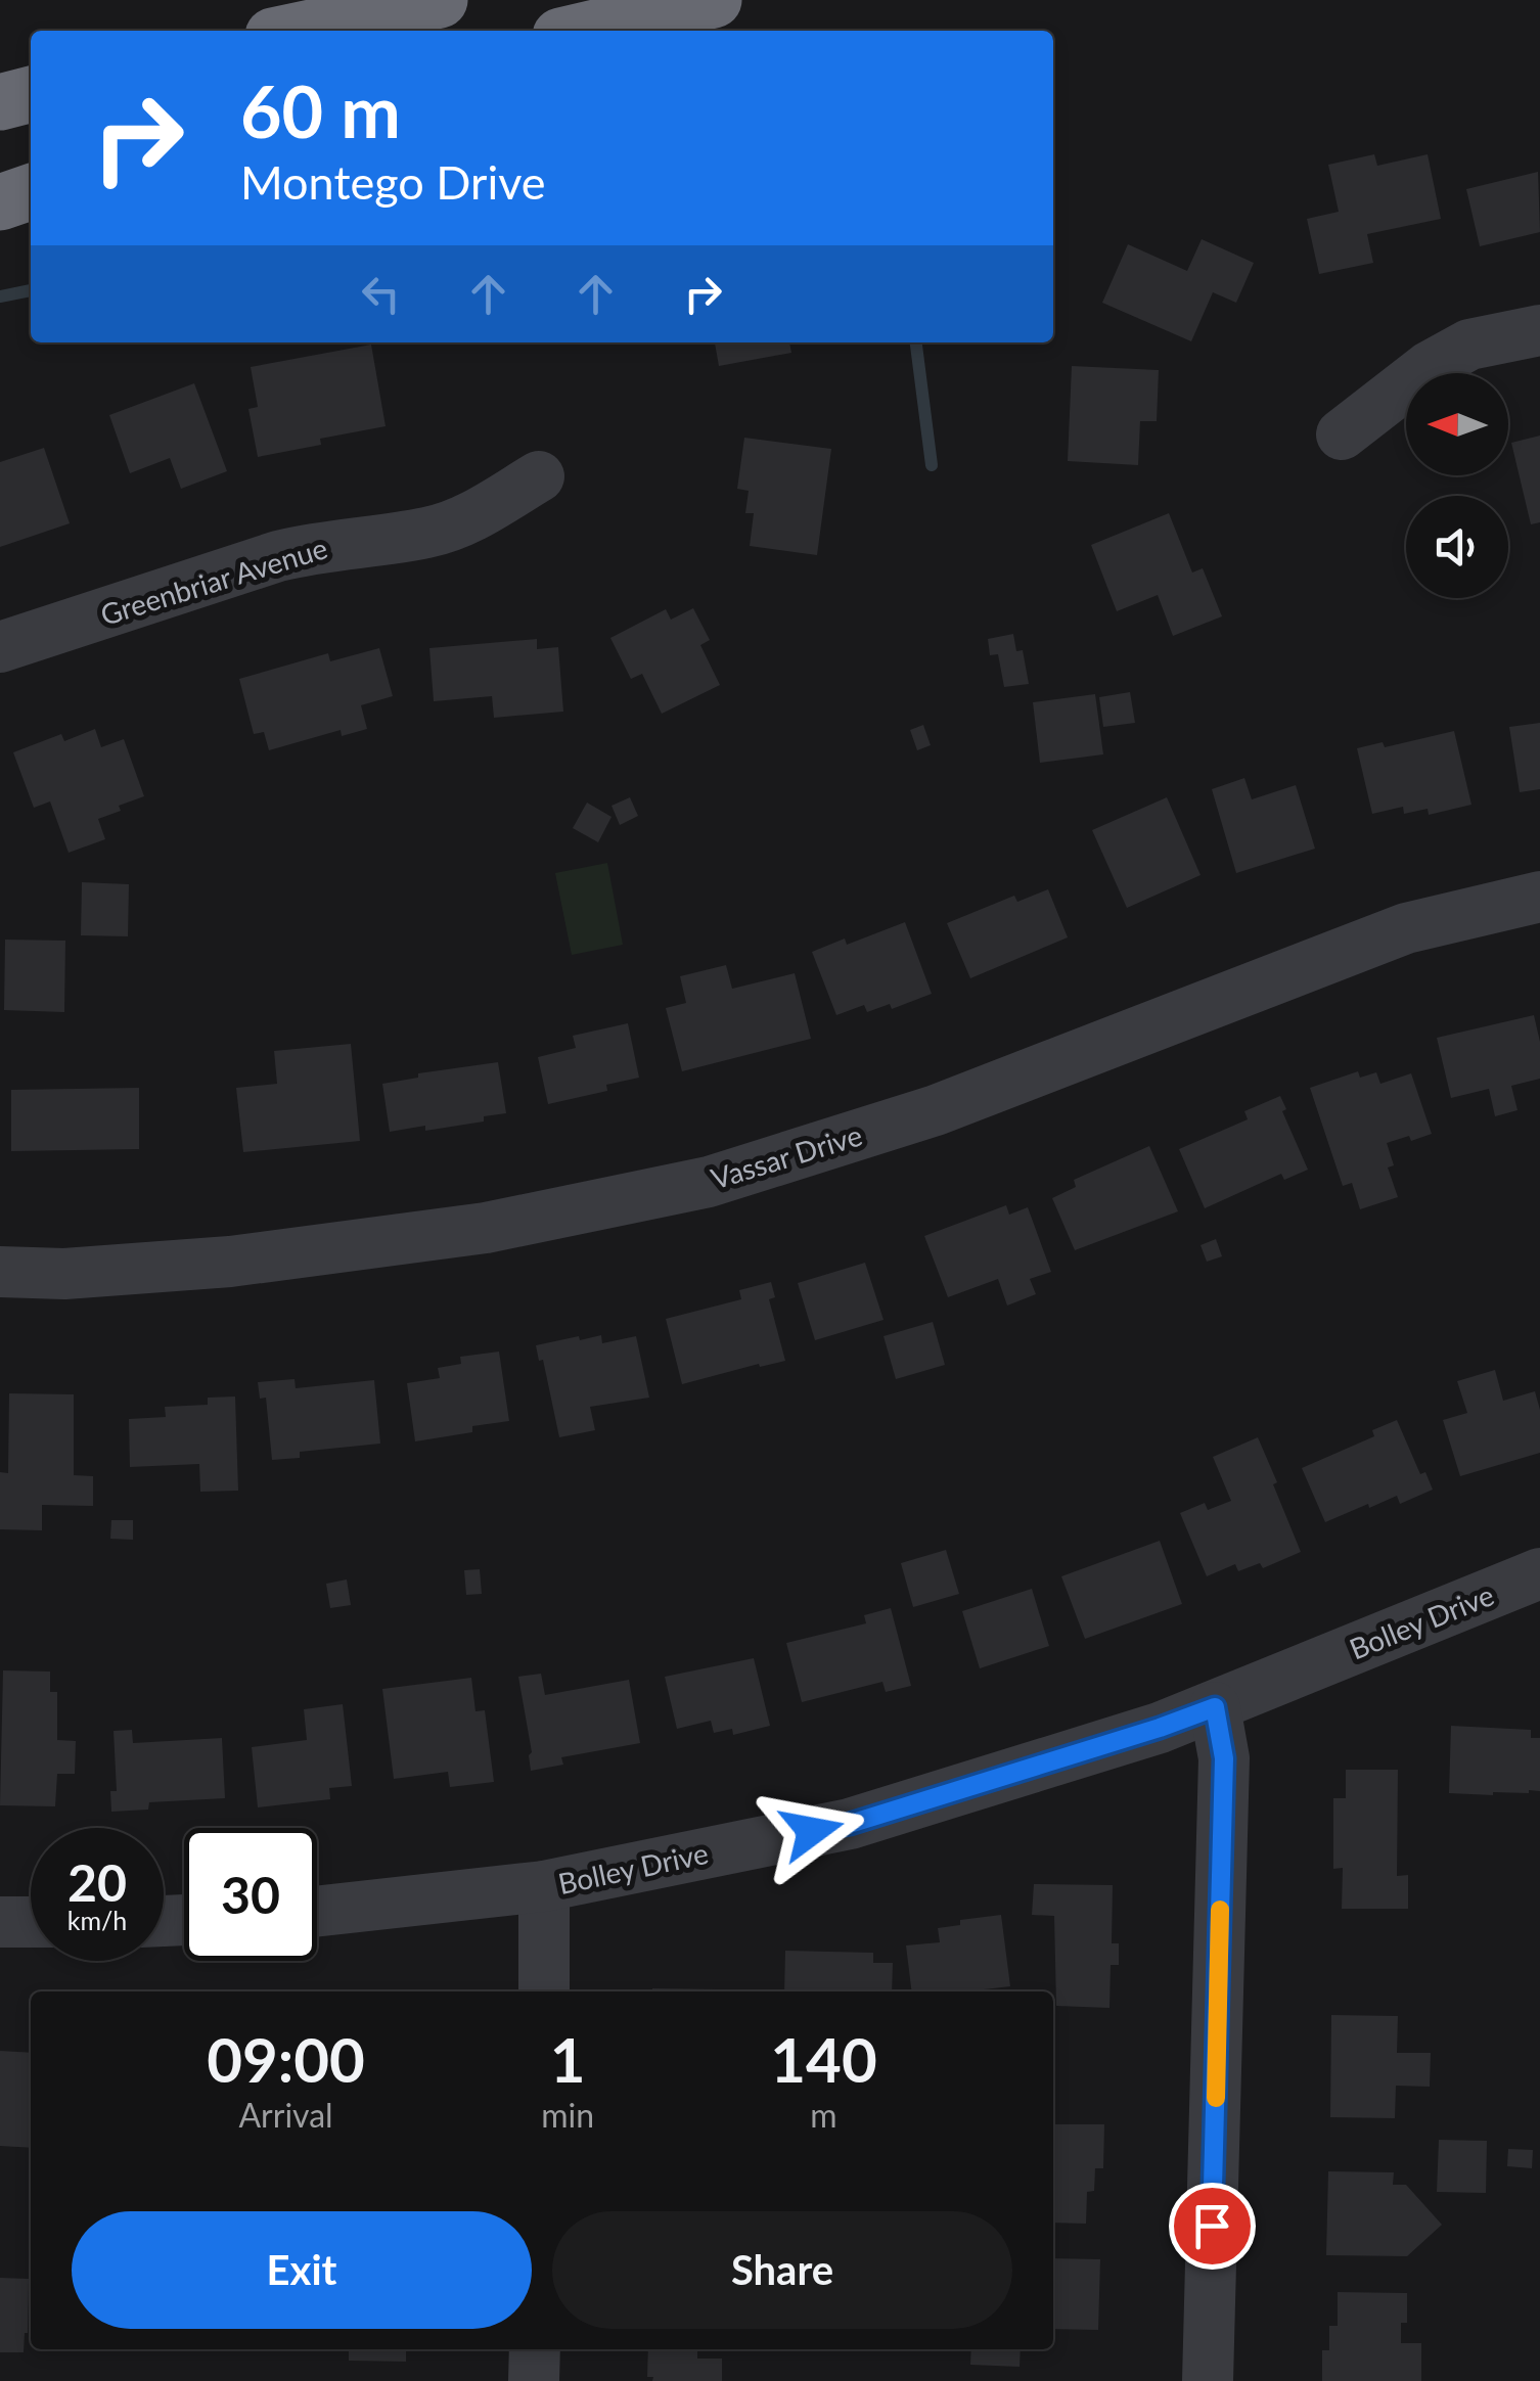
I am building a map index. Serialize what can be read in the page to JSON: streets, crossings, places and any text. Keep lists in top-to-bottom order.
{
  "streets": {
    "street": ["Greenbriar Avenue", "Vassar Drive", "Bolley Drive"]
  },
  "north": "left",
  "page": {
    "turn": ["60 m", "Montego Drive"],
    "speed": "20 km/h",
    "limit": "30",
    "eta": [
      "09:00",
      "Arrival",
      "1",
      "min",
      "140",
      "m"
    ],
    "buttons": ["Exit", "Share"]
  }
}
